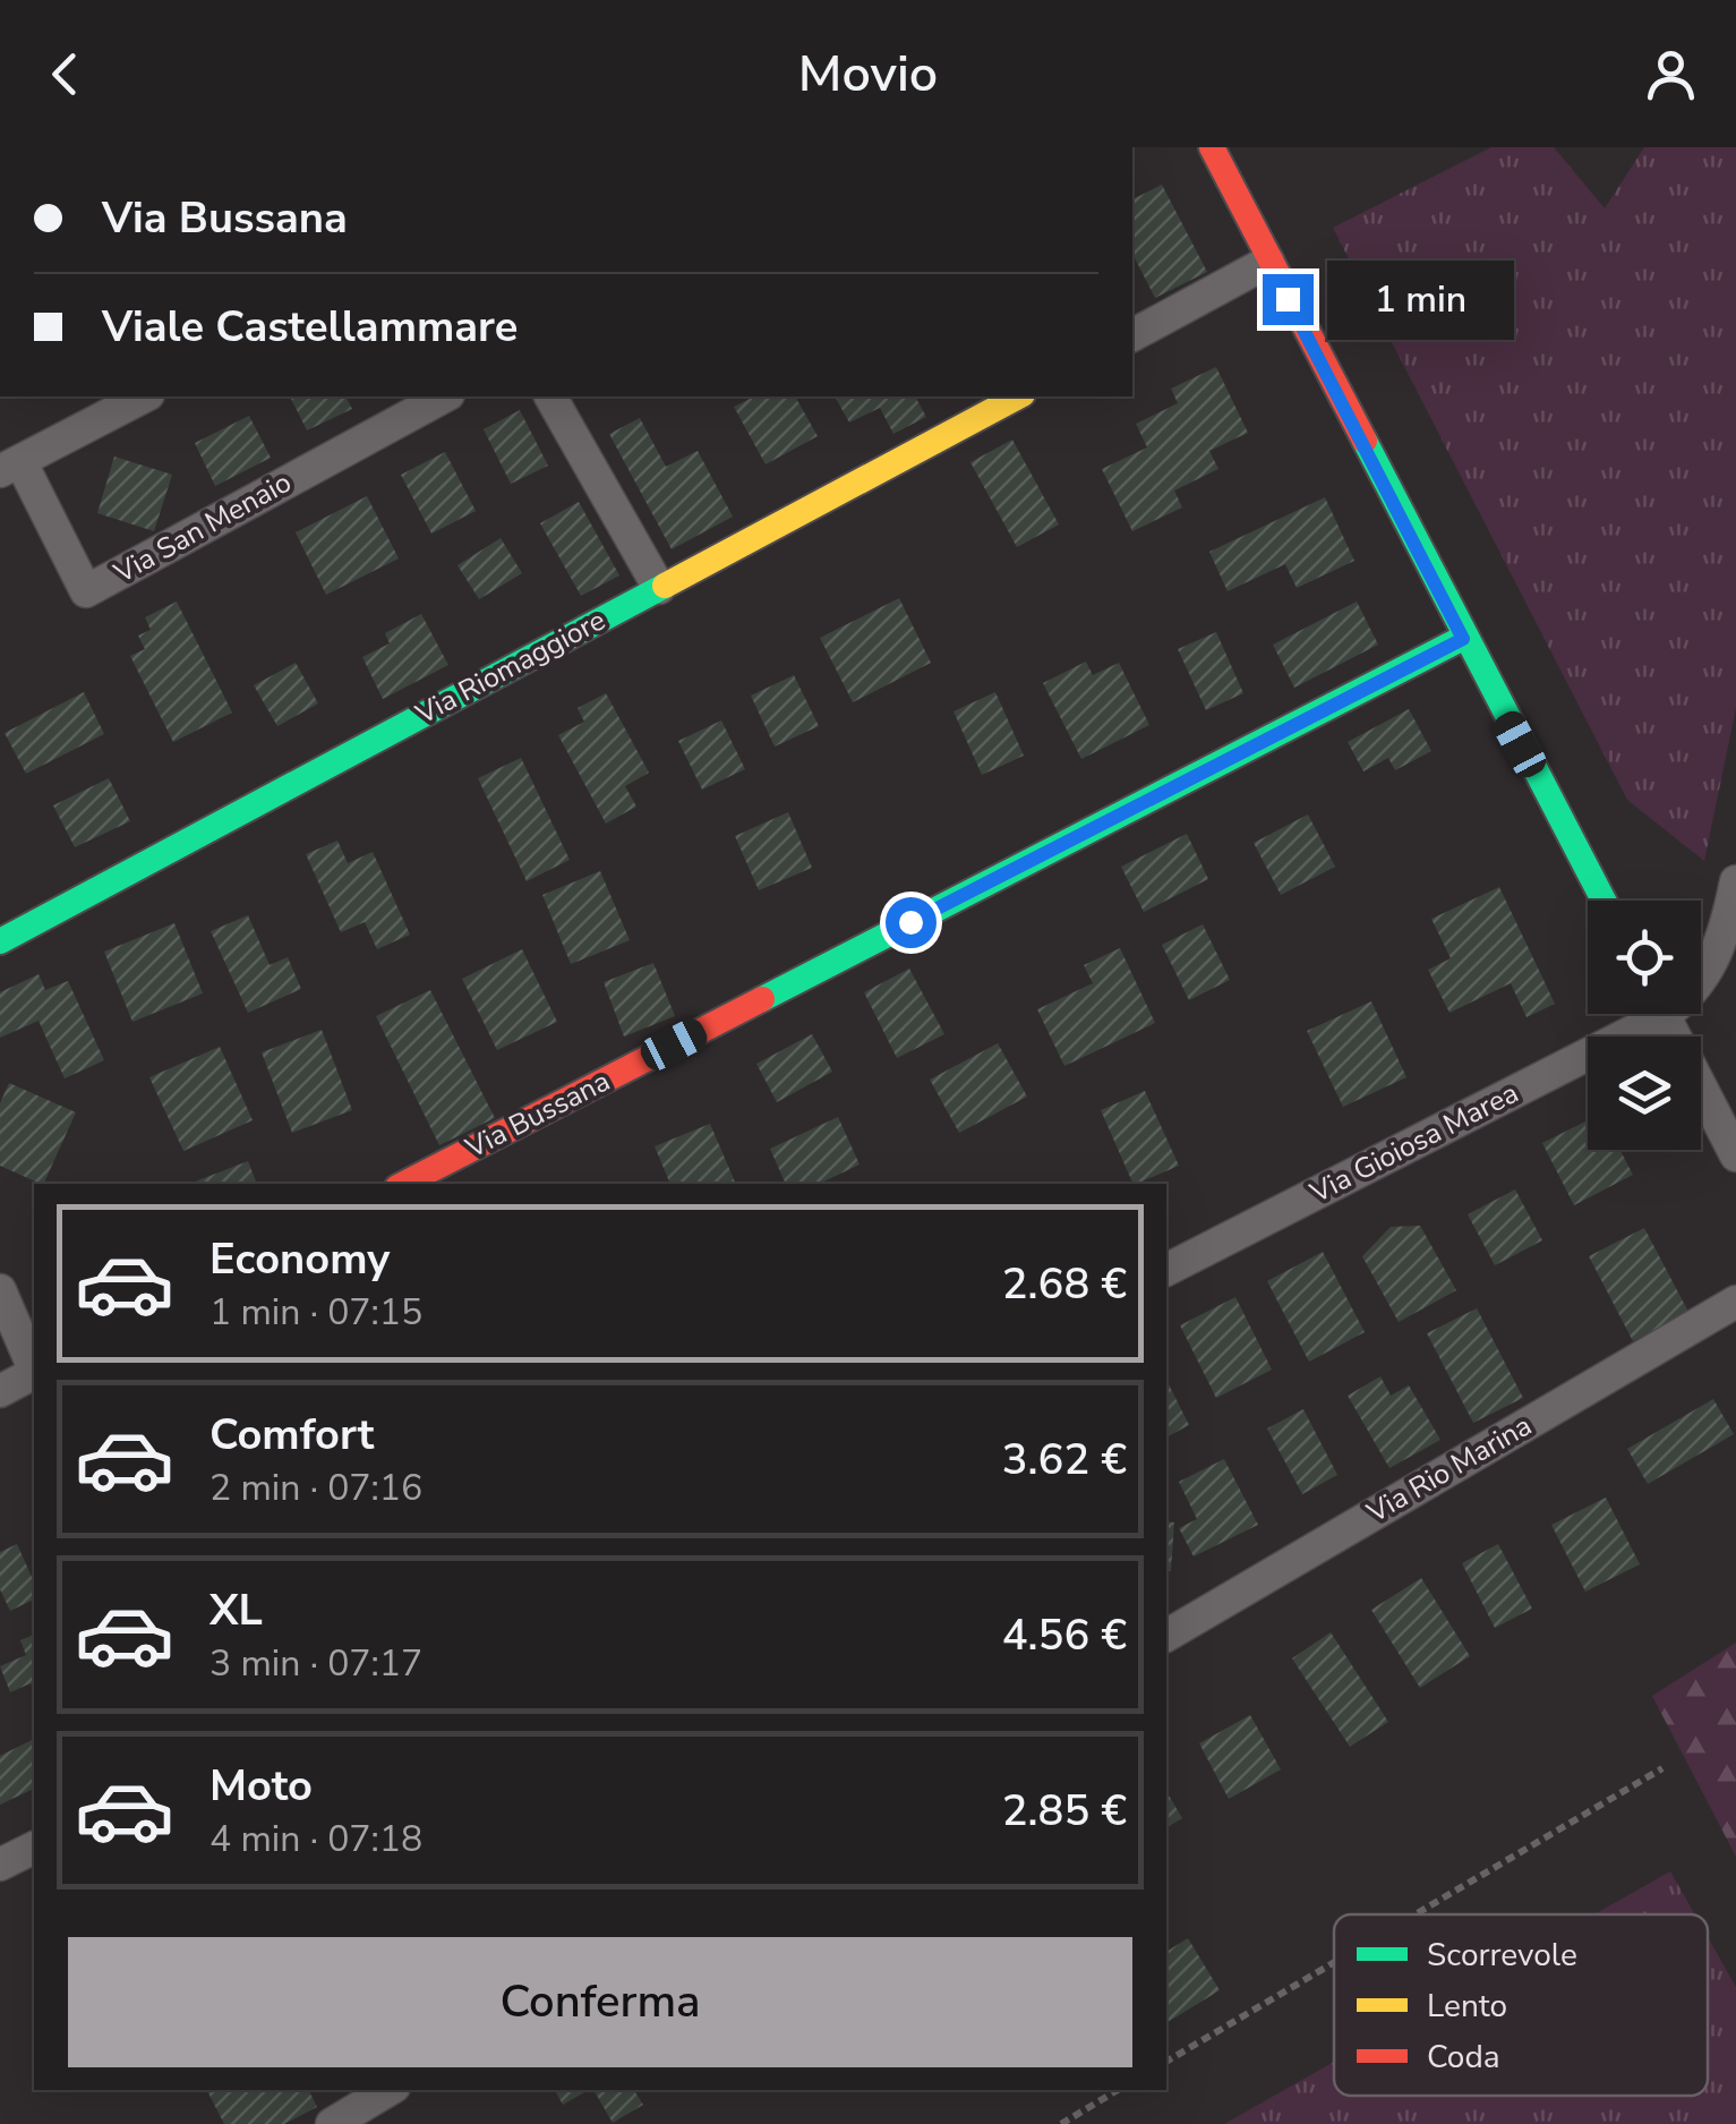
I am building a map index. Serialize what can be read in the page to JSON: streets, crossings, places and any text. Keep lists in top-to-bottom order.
{
  "streets": {
    "street": [
      "Via San Menaio",
      "Via Riomaggiore",
      "Via Bussana",
      "Via Gioiosa Marea",
      "Via Rio Marina"
    ]
  },
  "legend": ["Scorrevole", "Lento", "Coda"],
  "page": {
    "header": "Movio",
    "banner": ["Via Bussana", "Viale Castellammare"],
    "bubble": "1 min",
    "list": [
      {
        "name": "Economy",
        "note": "1 min · 07:15",
        "value": "2.68 €"
      },
      {
        "name": "Comfort",
        "note": "2 min · 07:16",
        "value": "3.62 €"
      },
      {
        "name": "XL",
        "note": "3 min · 07:17",
        "value": "4.56 €"
      },
      {
        "name": "Moto",
        "note": "4 min · 07:18",
        "value": "2.85 €"
      }
    ],
    "buttons": "Conferma"
  }
}
